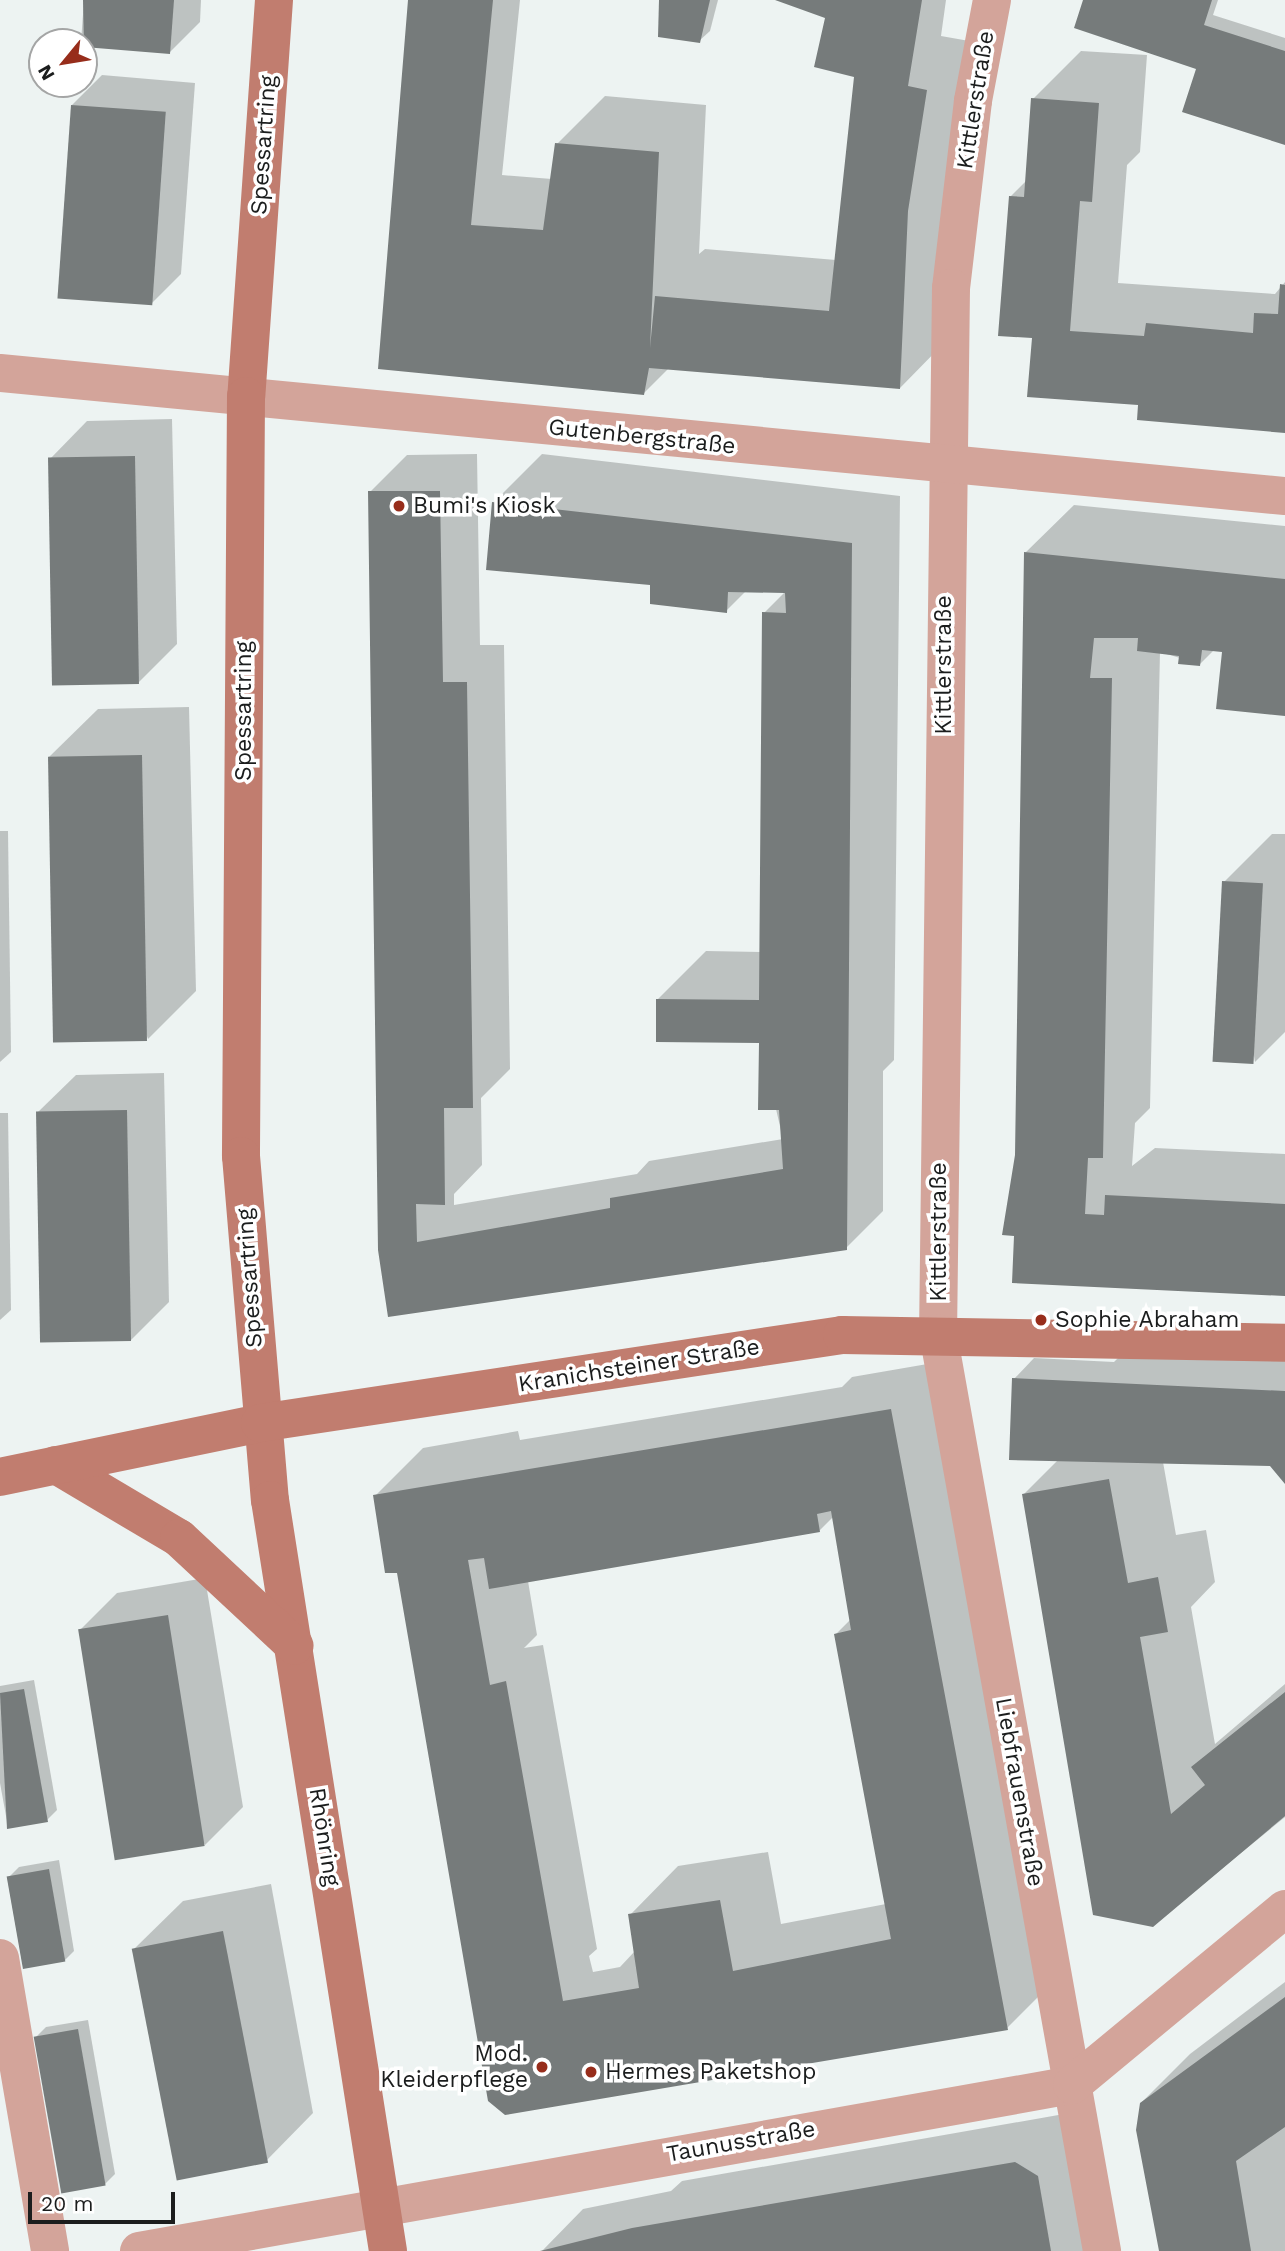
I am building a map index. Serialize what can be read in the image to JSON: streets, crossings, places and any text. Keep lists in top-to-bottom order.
{
  "streets": {
    "main road": ["Spessartring", "Kranichsteiner Straße", "Rhönring"],
    "street": [
      "Kittlerstraße",
      "Gutenbergstraße",
      "Liebfrauenstraße",
      "Taunusstraße"
    ]
  },
  "crossings": [
    ["Kittlerstraße", "Gutenbergstraße"],
    ["Kittlerstraße", "Kranichsteiner Straße"],
    ["Kittlerstraße", "Liebfrauenstraße"],
    ["Spessartring", "Gutenbergstraße"],
    ["Spessartring", "Kranichsteiner Straße"],
    ["Spessartring", "Rhönring"],
    ["Kranichsteiner Straße", "Liebfrauenstraße"],
    ["Kranichsteiner Straße", "Rhönring"],
    ["Liebfrauenstraße", "Taunusstraße"],
    ["Rhönring", "Taunusstraße"]
  ],
  "places": [
    "Bumi's Kiosk",
    "Sophie Abraham",
    "Mod. Kleiderpflege",
    "Hermes Paketshop"
  ],
  "scale_bar": "20 m",
  "north": "bottom left"
}
